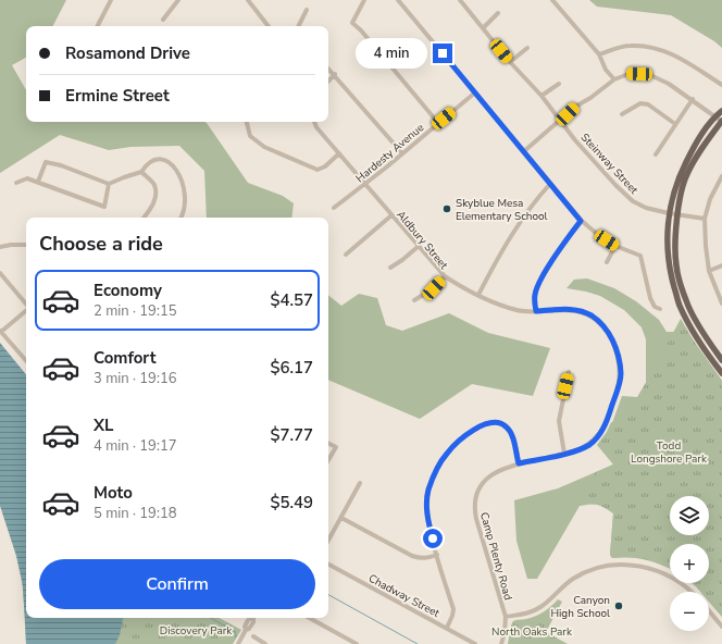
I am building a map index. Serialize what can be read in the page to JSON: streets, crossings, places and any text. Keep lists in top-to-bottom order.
{
  "streets": {
    "street": [
      "Hardesty Avenue",
      "Steinway Street",
      "Aldbury Street",
      "Camp Plenty Road",
      "Chadway Street"
    ]
  },
  "crossings": [
    ["Hardesty Avenue", "Aldbury Street"],
    ["Aldbury Street", "Camp Plenty Road"]
  ],
  "parks": ["Todd Longshore Park", "Discovery Park", "North Oaks Park"],
  "places": ["Skyblue Mesa Elementary School", "Canyon High School"],
  "page": {
    "banner": ["Rosamond Drive", "Ermine Street"],
    "bubble": "4 min",
    "heading": "Choose a ride",
    "list": [
      {
        "name": "Economy",
        "note": "2 min · 19:15",
        "value": "$4.57"
      },
      {
        "name": "Comfort",
        "note": "3 min · 19:16",
        "value": "$6.17"
      },
      {
        "name": "XL",
        "note": "4 min · 19:17",
        "value": "$7.77"
      },
      {
        "name": "Moto",
        "note": "5 min · 19:18",
        "value": "$5.49"
      }
    ],
    "map_buttons": ["+", "−"],
    "buttons": "Confirm"
  }
}
